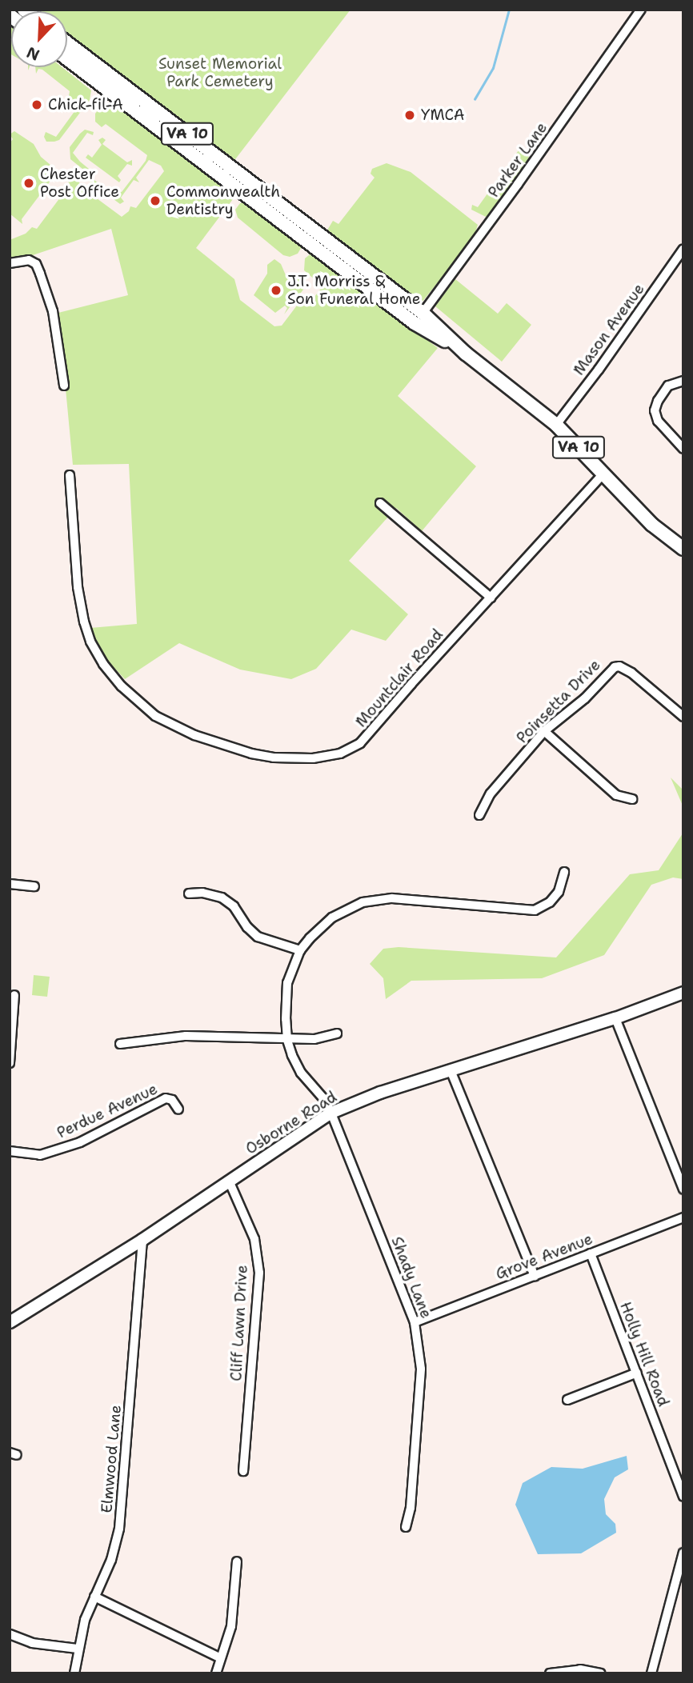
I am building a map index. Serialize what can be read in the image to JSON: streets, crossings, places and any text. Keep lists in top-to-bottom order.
{
  "streets": {
    "main road": ["VA 10"],
    "street": [
      "Parker Lane",
      "Mason Avenue",
      "Mountclair Road",
      "Poinsetta Drive",
      "Perdue Avenue",
      "Osborne Road",
      "Grove Avenue",
      "Shady Lane",
      "Cliff Lawn Drive",
      "Holly Hill Road",
      "Elmwood Lane"
    ]
  },
  "crossings": [
    ["VA 10", "Parker Lane"],
    ["VA 10", "Mason Avenue"],
    ["VA 10", "Mountclair Road"],
    ["Osborne Road", "Shady Lane"],
    ["Osborne Road", "Cliff Lawn Drive"],
    ["Osborne Road", "Elmwood Lane"],
    ["Grove Avenue", "Shady Lane"],
    ["Grove Avenue", "Holly Hill Road"]
  ],
  "parks": ["Sunset Memorial Park Cemetery"],
  "places": [
    "Chick-fil-A",
    "YMCA",
    "Chester Post Office",
    "Commonwealth Dentistry",
    "J.T. Morriss & Son Funeral Home"
  ],
  "north": "bottom left"
}
